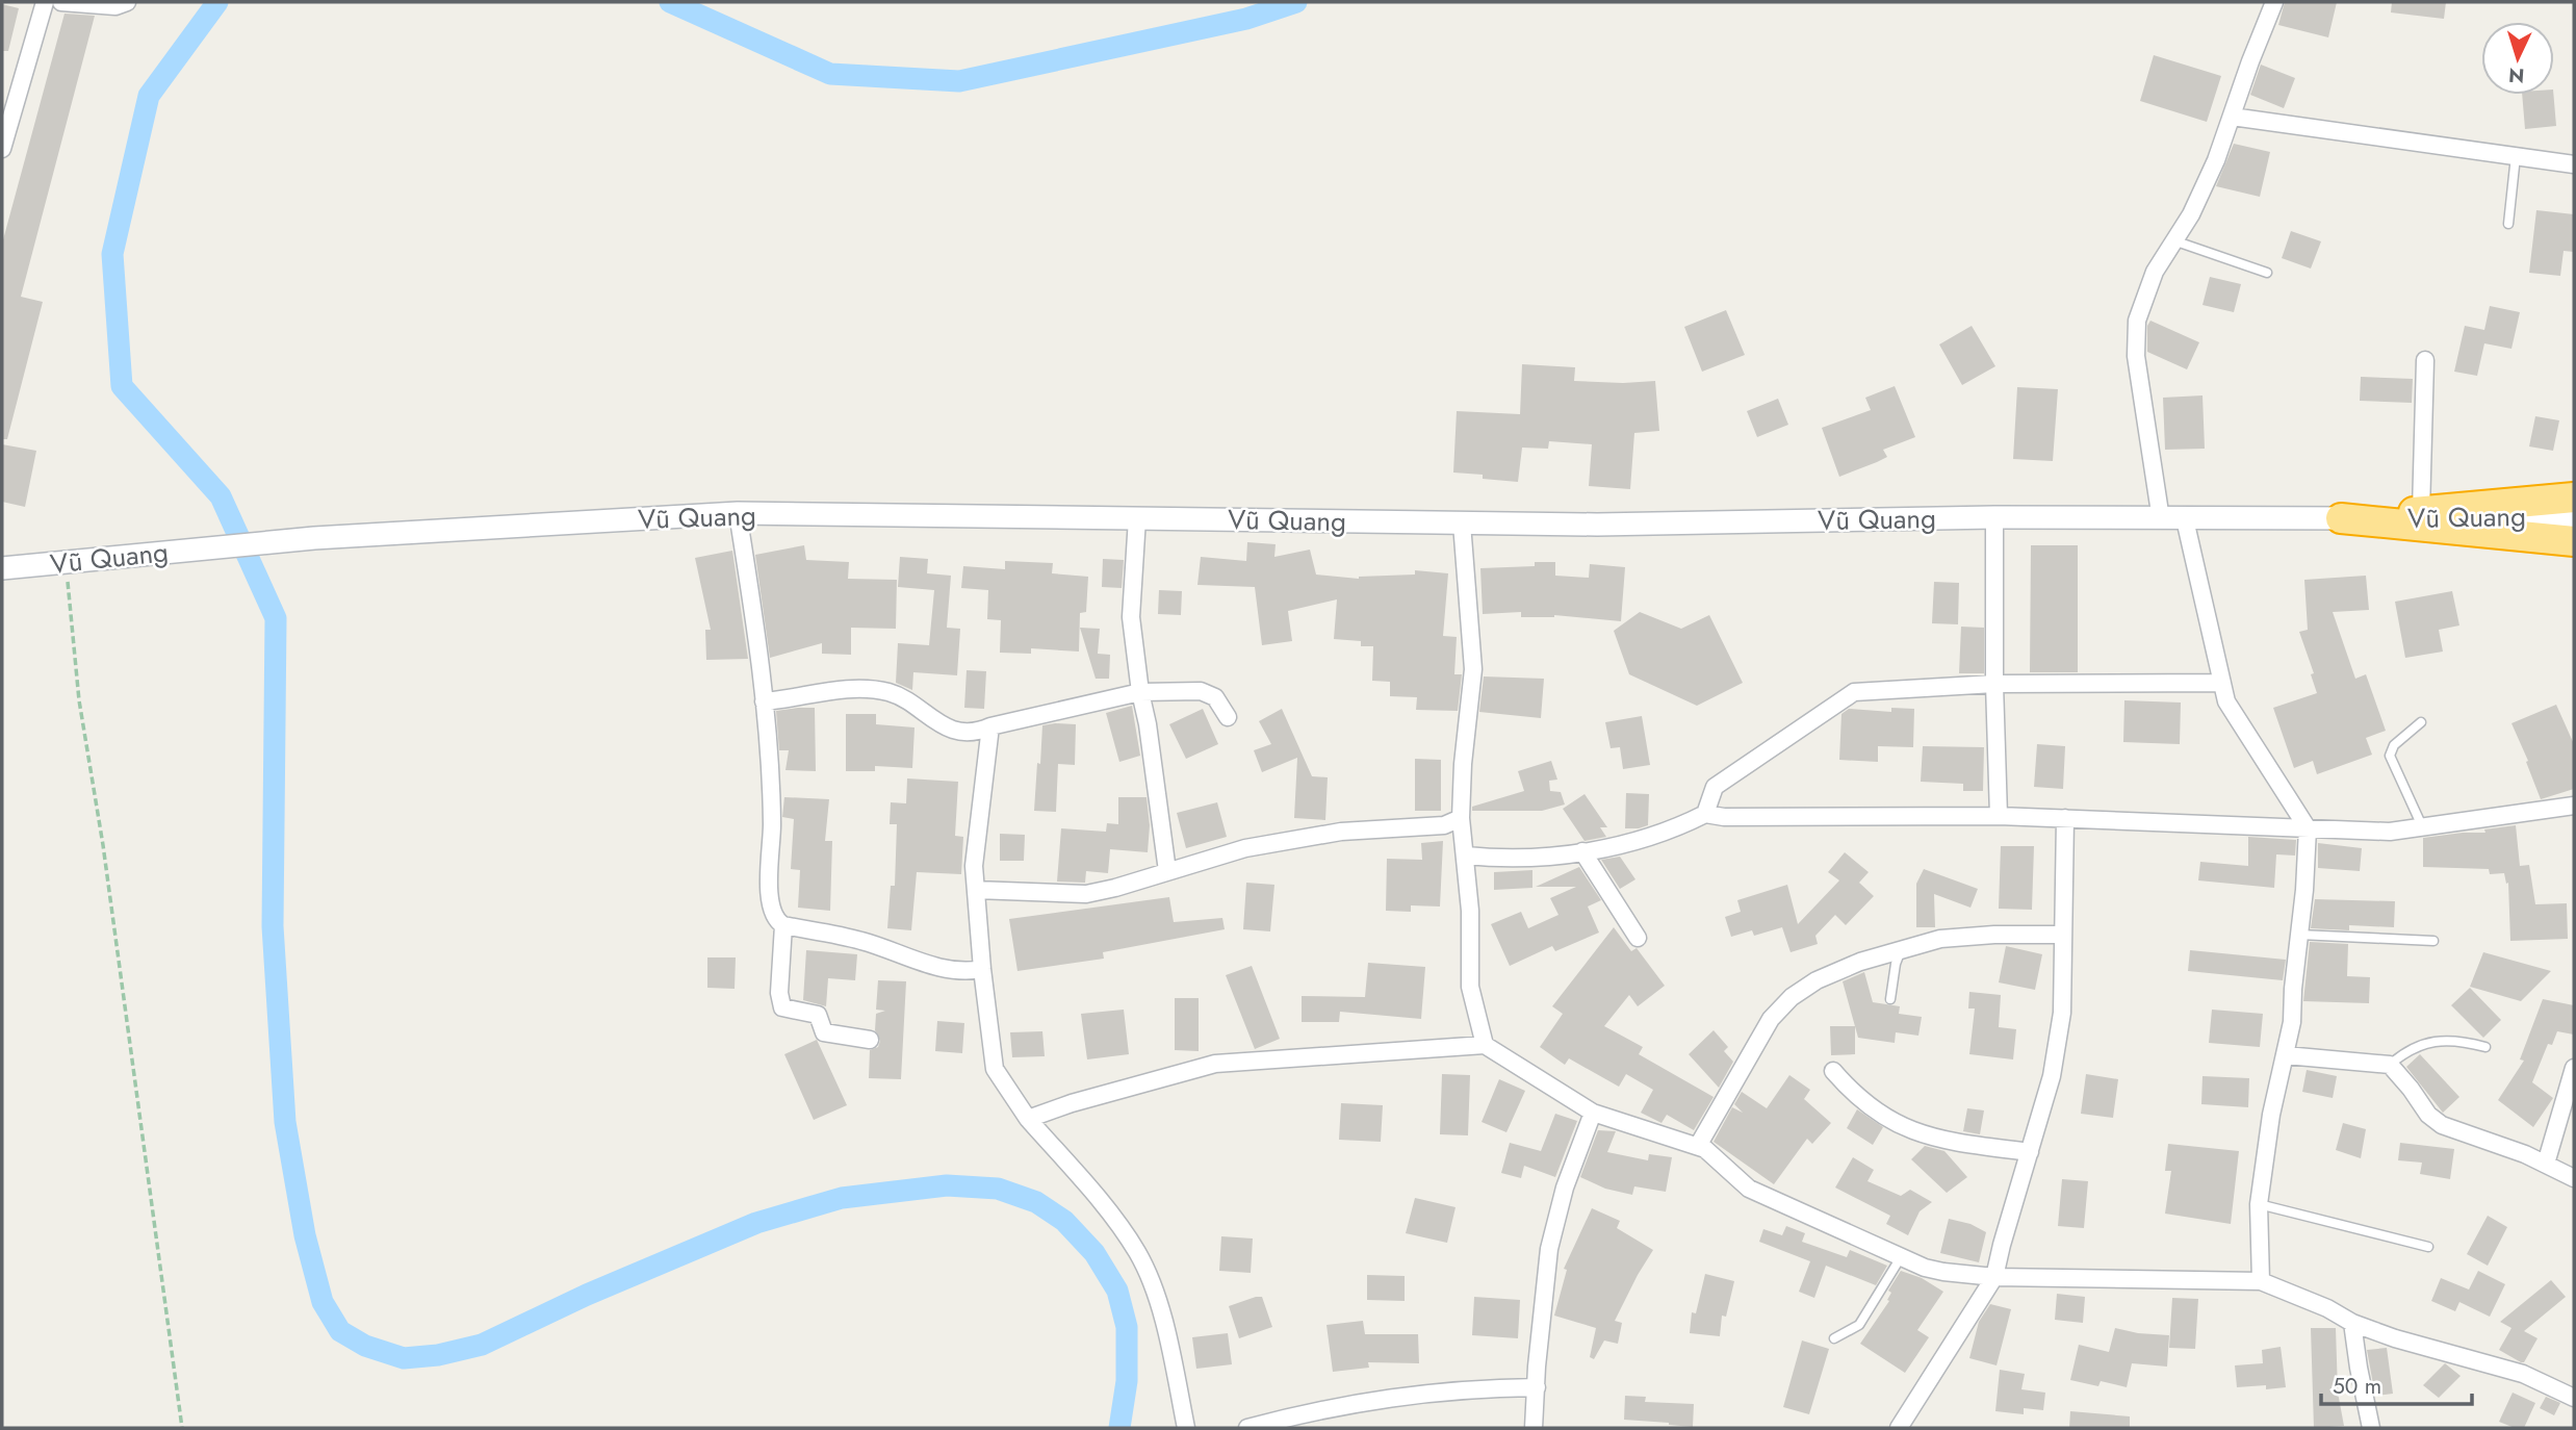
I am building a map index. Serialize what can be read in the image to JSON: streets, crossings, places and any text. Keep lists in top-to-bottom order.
{
  "streets": {
    "main road": ["Vũ Quang"]
  },
  "scale_bar": "50 m",
  "north": "bottom"
}
